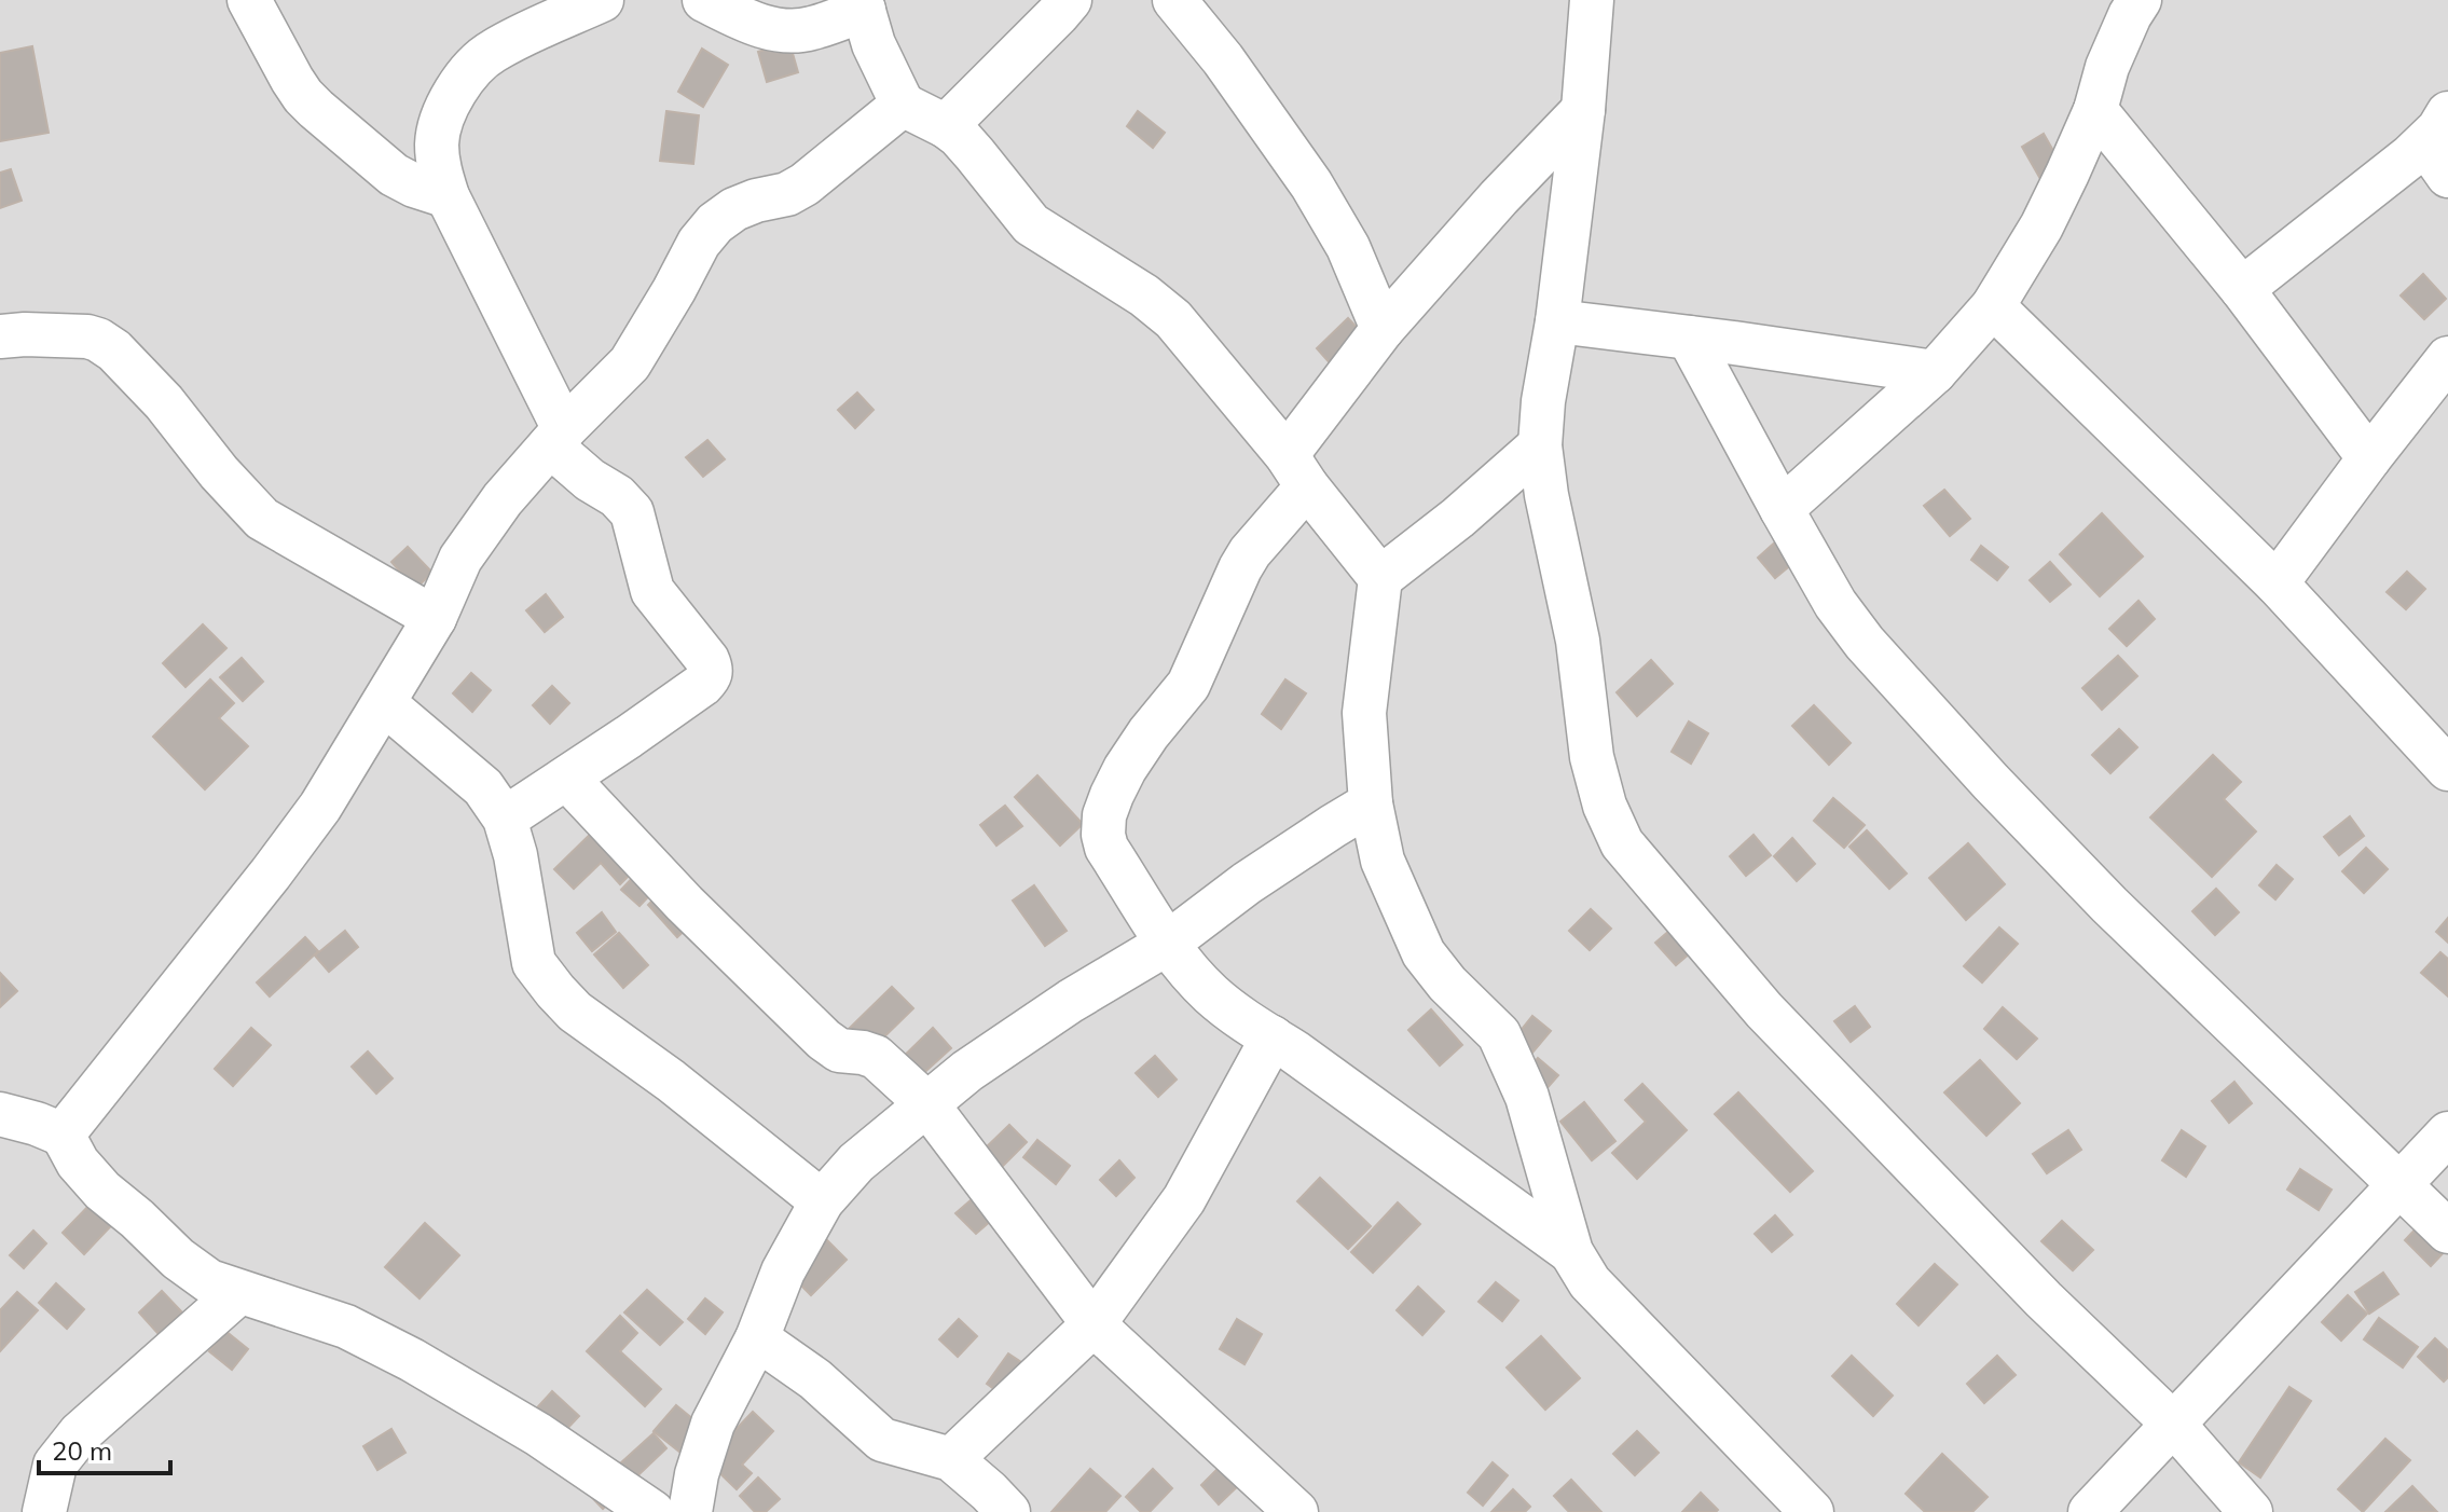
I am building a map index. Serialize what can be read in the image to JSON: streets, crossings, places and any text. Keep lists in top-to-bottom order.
{
  "scale_bar": "20 m"
}
